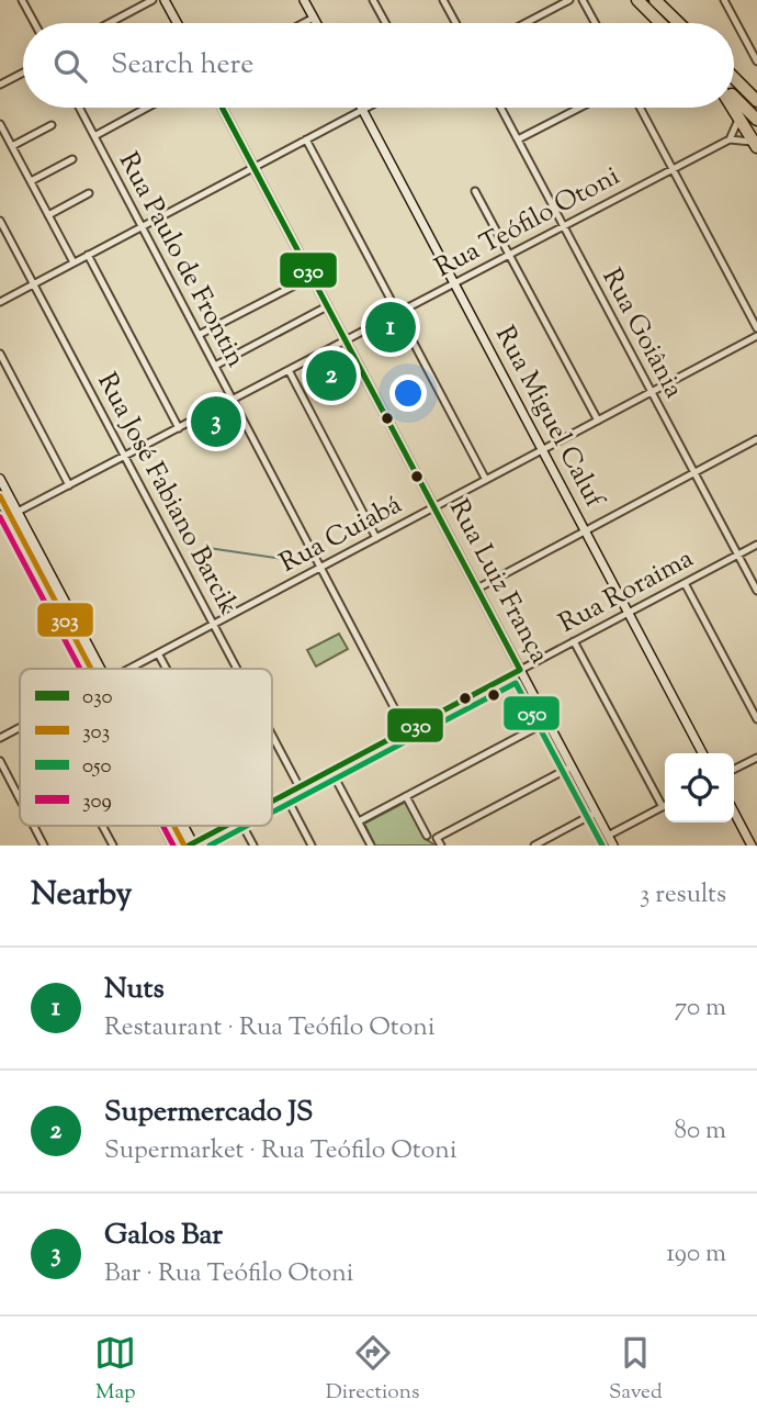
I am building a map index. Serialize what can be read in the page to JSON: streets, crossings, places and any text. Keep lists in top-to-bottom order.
{
  "streets": {
    "street": [
      "Rua Teófilo Otoni",
      "Rua Paulo de Frontin",
      "Rua Goiânia",
      "Rua Miguel Caluf",
      "Rua José Fabiano Barcik",
      "Rua Cuiabá",
      "Rua Luiz França",
      "Rua Roraima"
    ]
  },
  "crossings": [
    ["Rua Teófilo Otoni", "Rua Paulo de Frontin"],
    ["Rua Teófilo Otoni", "Rua Goiânia"],
    ["Rua Teófilo Otoni", "Rua Miguel Caluf"],
    ["Rua Teófilo Otoni", "Rua José Fabiano Barcik"],
    ["Rua Teófilo Otoni", "Rua Luiz França"],
    ["Rua Paulo de Frontin", "Rua Cuiabá"],
    ["Rua Paulo de Frontin", "Rua Roraima"],
    ["Rua Goiânia", "Rua Cuiabá"],
    ["Rua Goiânia", "Rua Roraima"],
    ["Rua Miguel Caluf", "Rua Cuiabá"],
    ["Rua Miguel Caluf", "Rua Roraima"],
    ["Rua José Fabiano Barcik", "Rua Cuiabá"],
    ["Rua José Fabiano Barcik", "Rua Roraima"],
    ["Rua Cuiabá", "Rua Luiz França"],
    ["Rua Luiz França", "Rua Roraima"]
  ],
  "lines": [
    "transit line 030",
    "transit line 303",
    "transit line 309",
    "transit line 050"
  ],
  "legend": [
    "030",
    "303",
    "050",
    "309"
  ],
  "page": {
    "search": "Search here",
    "pins": ["1", "2", "3"],
    "heading": ["Nearby", "3 results"],
    "list": [
      {
        "mark": "1",
        "name": "Nuts",
        "note": "Restaurant · Rua Teófilo Otoni",
        "value": "70 m"
      },
      {
        "mark": "2",
        "name": "Supermercado JS",
        "note": "Supermarket · Rua Teófilo Otoni",
        "value": "80 m"
      },
      {
        "mark": "3",
        "name": "Galos Bar",
        "note": "Bar · Rua Teófilo Otoni",
        "value": "190 m"
      }
    ],
    "nav": ["Map", "Directions", "Saved"]
  }
}
